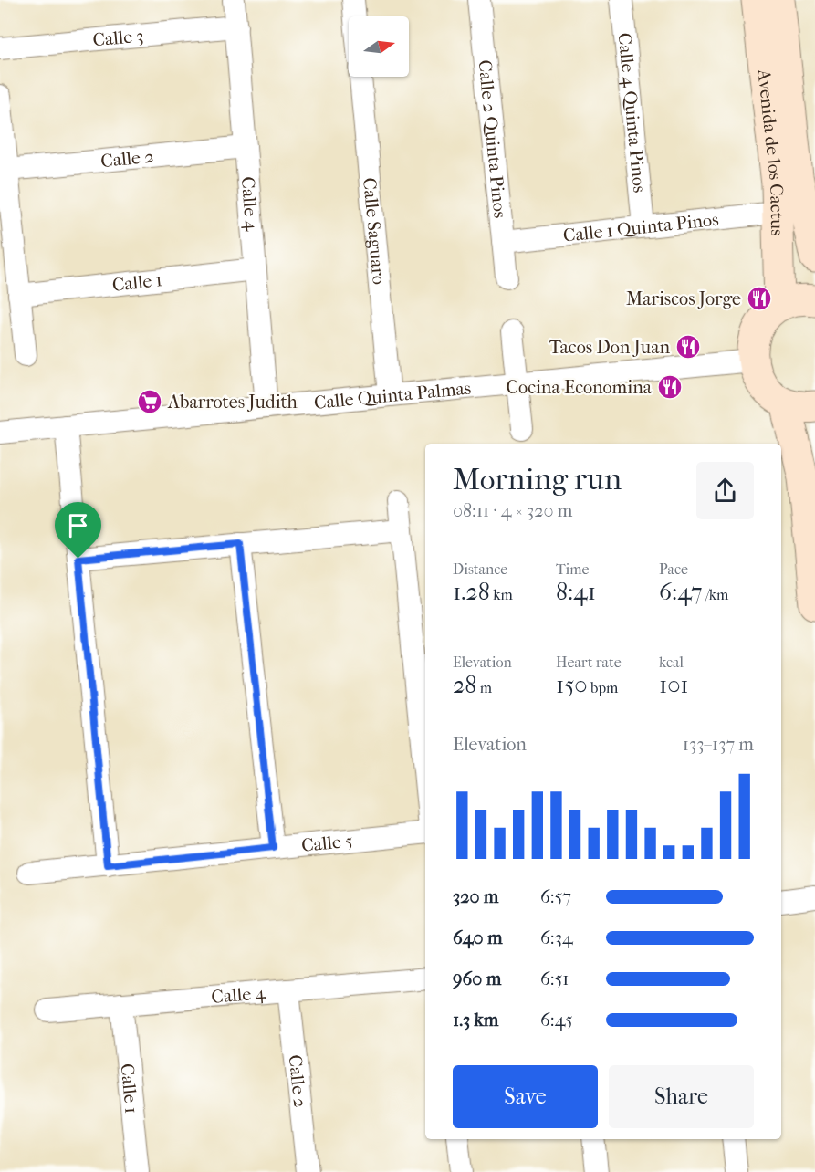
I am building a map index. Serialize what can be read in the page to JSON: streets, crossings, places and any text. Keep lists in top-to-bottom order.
{
  "streets": {
    "street": [
      "Calle 3",
      "Calle 4 Quinta Pinos",
      "Calle 2 Quinta Pinos",
      "Avenida de los Cactus",
      "Calle 2",
      "Calle 4",
      "Calle 1 Quinta Pinos",
      "Calle Saguaro",
      "Calle 1",
      "Calle Quinta Palmas",
      "Calle 5"
    ]
  },
  "crossings": [
    ["Calle 3", "Calle 4"],
    ["Calle 4 Quinta Pinos", "Calle 1 Quinta Pinos"],
    ["Calle 2 Quinta Pinos", "Calle 1 Quinta Pinos"],
    ["Avenida de los Cactus", "Calle 1 Quinta Pinos"],
    ["Calle 2", "Calle 4"],
    ["Calle 4", "Calle 1"],
    ["Calle 4", "Calle Quinta Palmas"],
    ["Calle Saguaro", "Calle Quinta Palmas"]
  ],
  "places": {
    "restaurant": ["Mariscos Jorge", "Tacos Don Juan", "Cocina Economina"],
    "supermarket": ["Abarrotes Judith"]
  },
  "north": "right",
  "page": {
    "heading": ["Morning run", "08:11 · 4 × 320 m"],
    "stats": [
      ["Distance", "1.28 km"],
      ["Time", "8:41"],
      ["Pace", "6:47 /km"],
      ["Elevation", "28 m"],
      ["Heart rate", "150 bpm"],
      ["kcal", "101"]
    ],
    "chart": ["Elevation", "133–137 m"],
    "list": [
      {
        "name": "320 m",
        "note": "6:57"
      },
      {
        "name": "640 m",
        "note": "6:34"
      },
      {
        "name": "960 m",
        "note": "6:51"
      },
      {
        "name": "1.3 km",
        "note": "6:45"
      }
    ],
    "buttons": ["Save", "Share"]
  }
}
